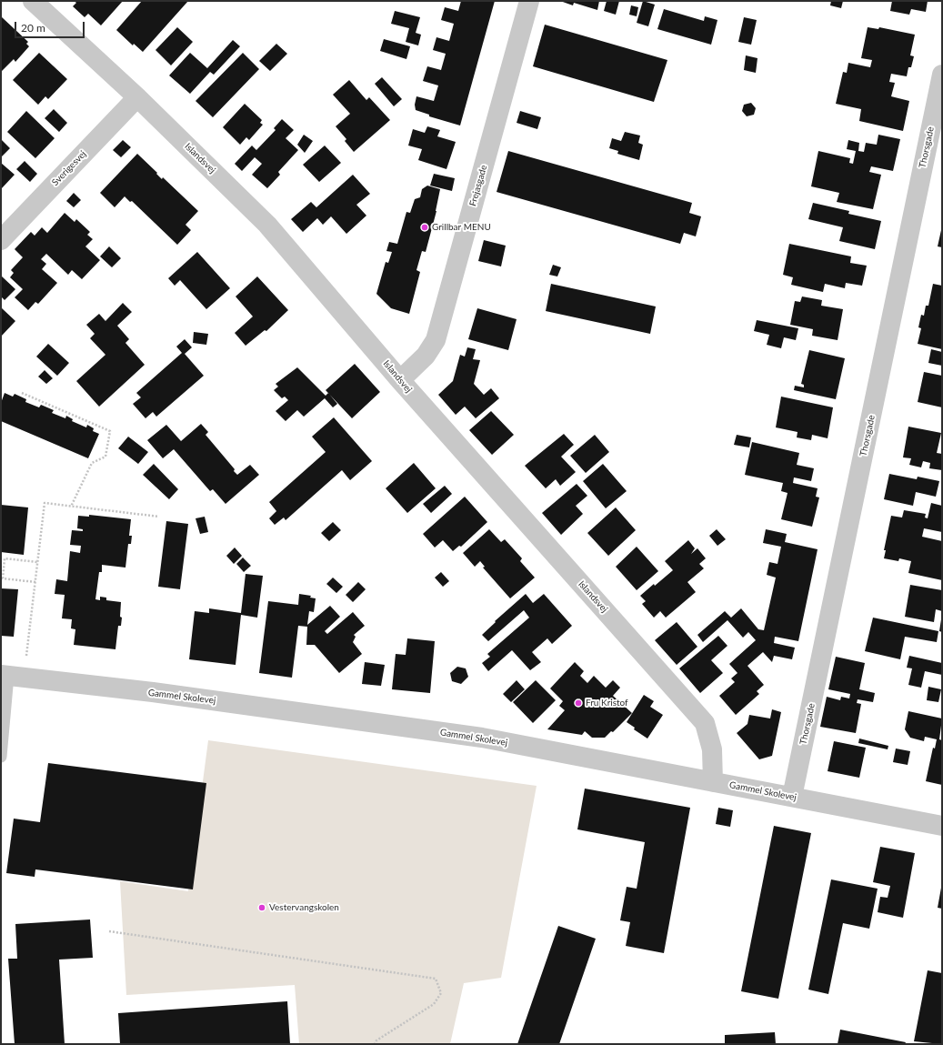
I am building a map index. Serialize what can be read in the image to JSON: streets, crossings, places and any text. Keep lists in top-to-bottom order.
{
  "streets": {
    "street": [
      "Thorsgade",
      "Islandsvej",
      "Sverigesvej",
      "Frejasgade",
      "Gammel Skolevej"
    ]
  },
  "crossings": [
    ["Thorsgade", "Gammel Skolevej"],
    ["Islandsvej", "Sverigesvej"],
    ["Islandsvej", "Frejasgade"],
    ["Islandsvej", "Gammel Skolevej"]
  ],
  "places": ["Grillbar MENU", "Fru Kristof", "Vestervangskolen"],
  "scale_bar": "20 m"
}
